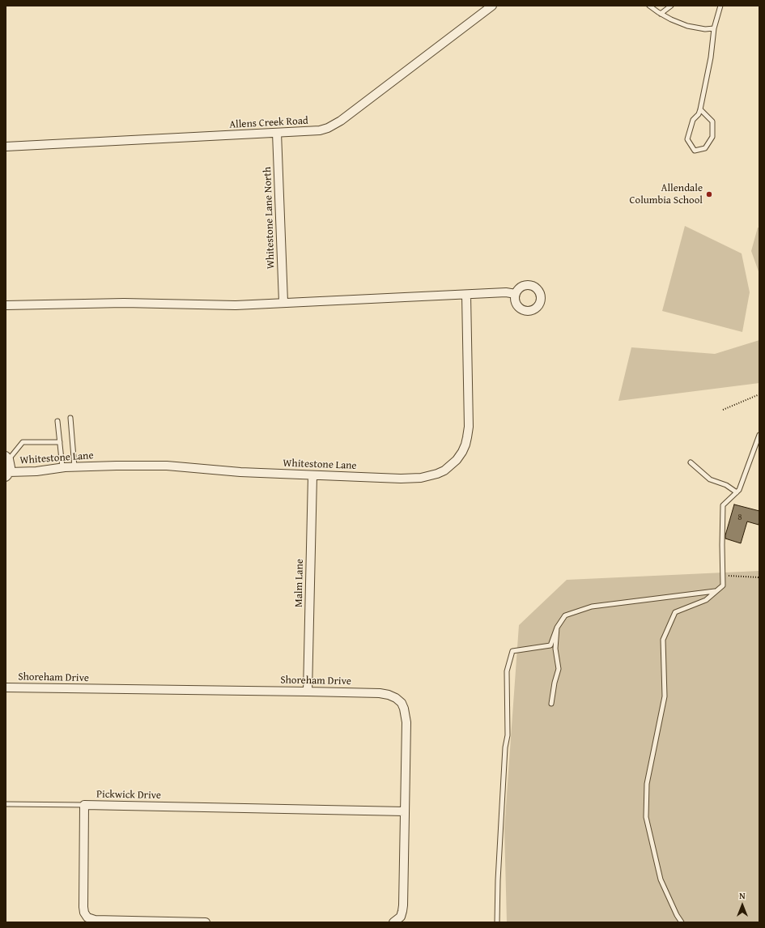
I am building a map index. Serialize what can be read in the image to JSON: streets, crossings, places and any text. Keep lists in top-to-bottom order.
{
  "streets": {
    "street": [
      "Allens Creek Road",
      "Whitestone Lane North",
      "Whitestone Lane",
      "Malm Lane",
      "Shoreham Drive",
      "Pickwick Drive"
    ]
  },
  "crossings": [
    ["Allens Creek Road", "Whitestone Lane North"],
    ["Whitestone Lane", "Malm Lane"],
    ["Malm Lane", "Shoreham Drive"],
    ["Shoreham Drive", "Pickwick Drive"]
  ],
  "places": ["Allendale Columbia School"],
  "house_numbers": ["8"],
  "north": "top"
}
